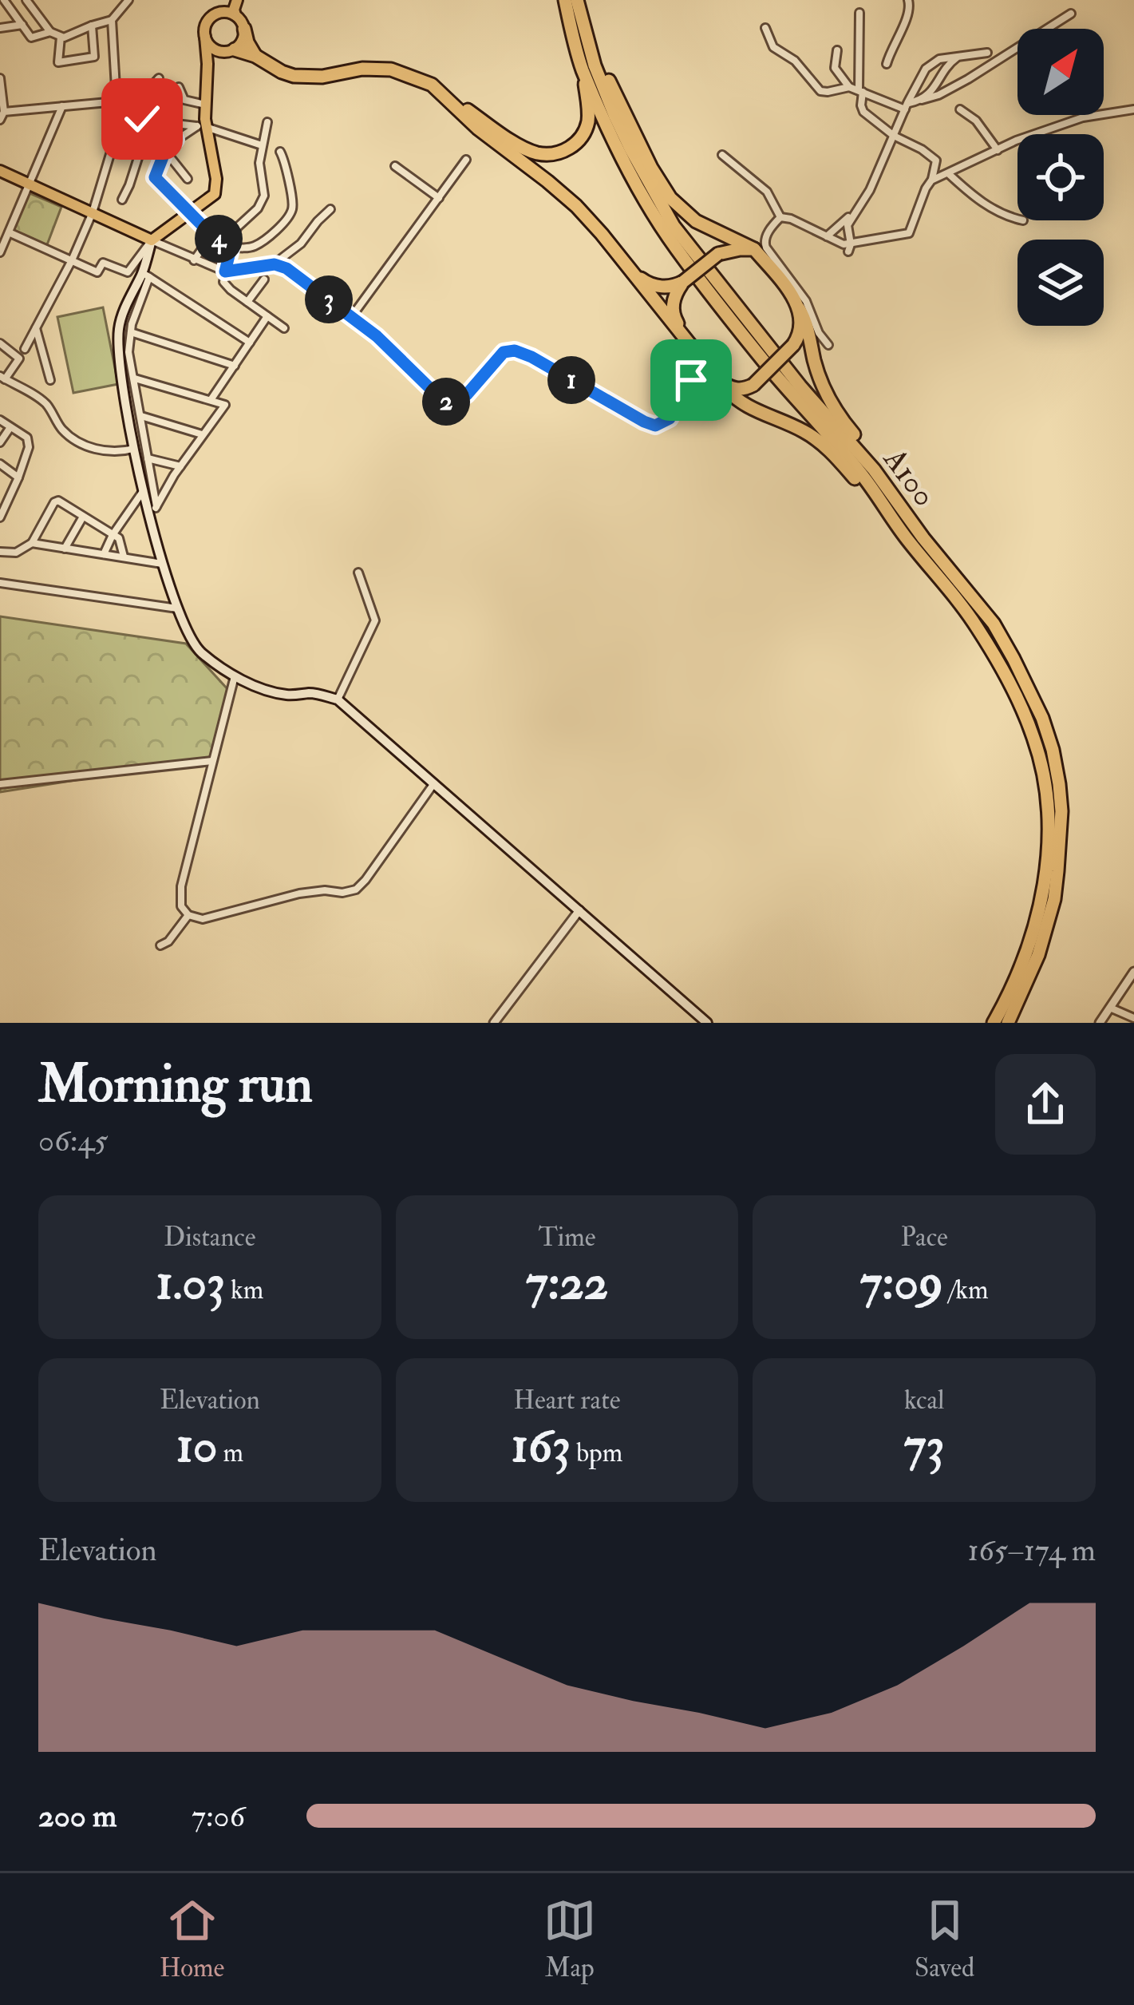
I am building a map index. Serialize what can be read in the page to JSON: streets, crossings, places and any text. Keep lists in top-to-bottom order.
{
  "streets": {
    "highway": ["A100"]
  },
  "north": "top right",
  "page": {
    "pins": [
      "4",
      "3",
      "1",
      "2"
    ],
    "heading": ["Morning run", "06:45"],
    "stats": [
      ["Distance", "1.03 km"],
      ["Time", "7:22"],
      ["Pace", "7:09 /km"],
      ["Elevation", "10 m"],
      ["Heart rate", "163 bpm"],
      ["kcal", "73"]
    ],
    "chart": ["Elevation", "165–174 m"],
    "list": [
      {
        "name": "200 m",
        "note": "7:06"
      }
    ],
    "tabs": ["Home", "Map", "Saved"]
  }
}
